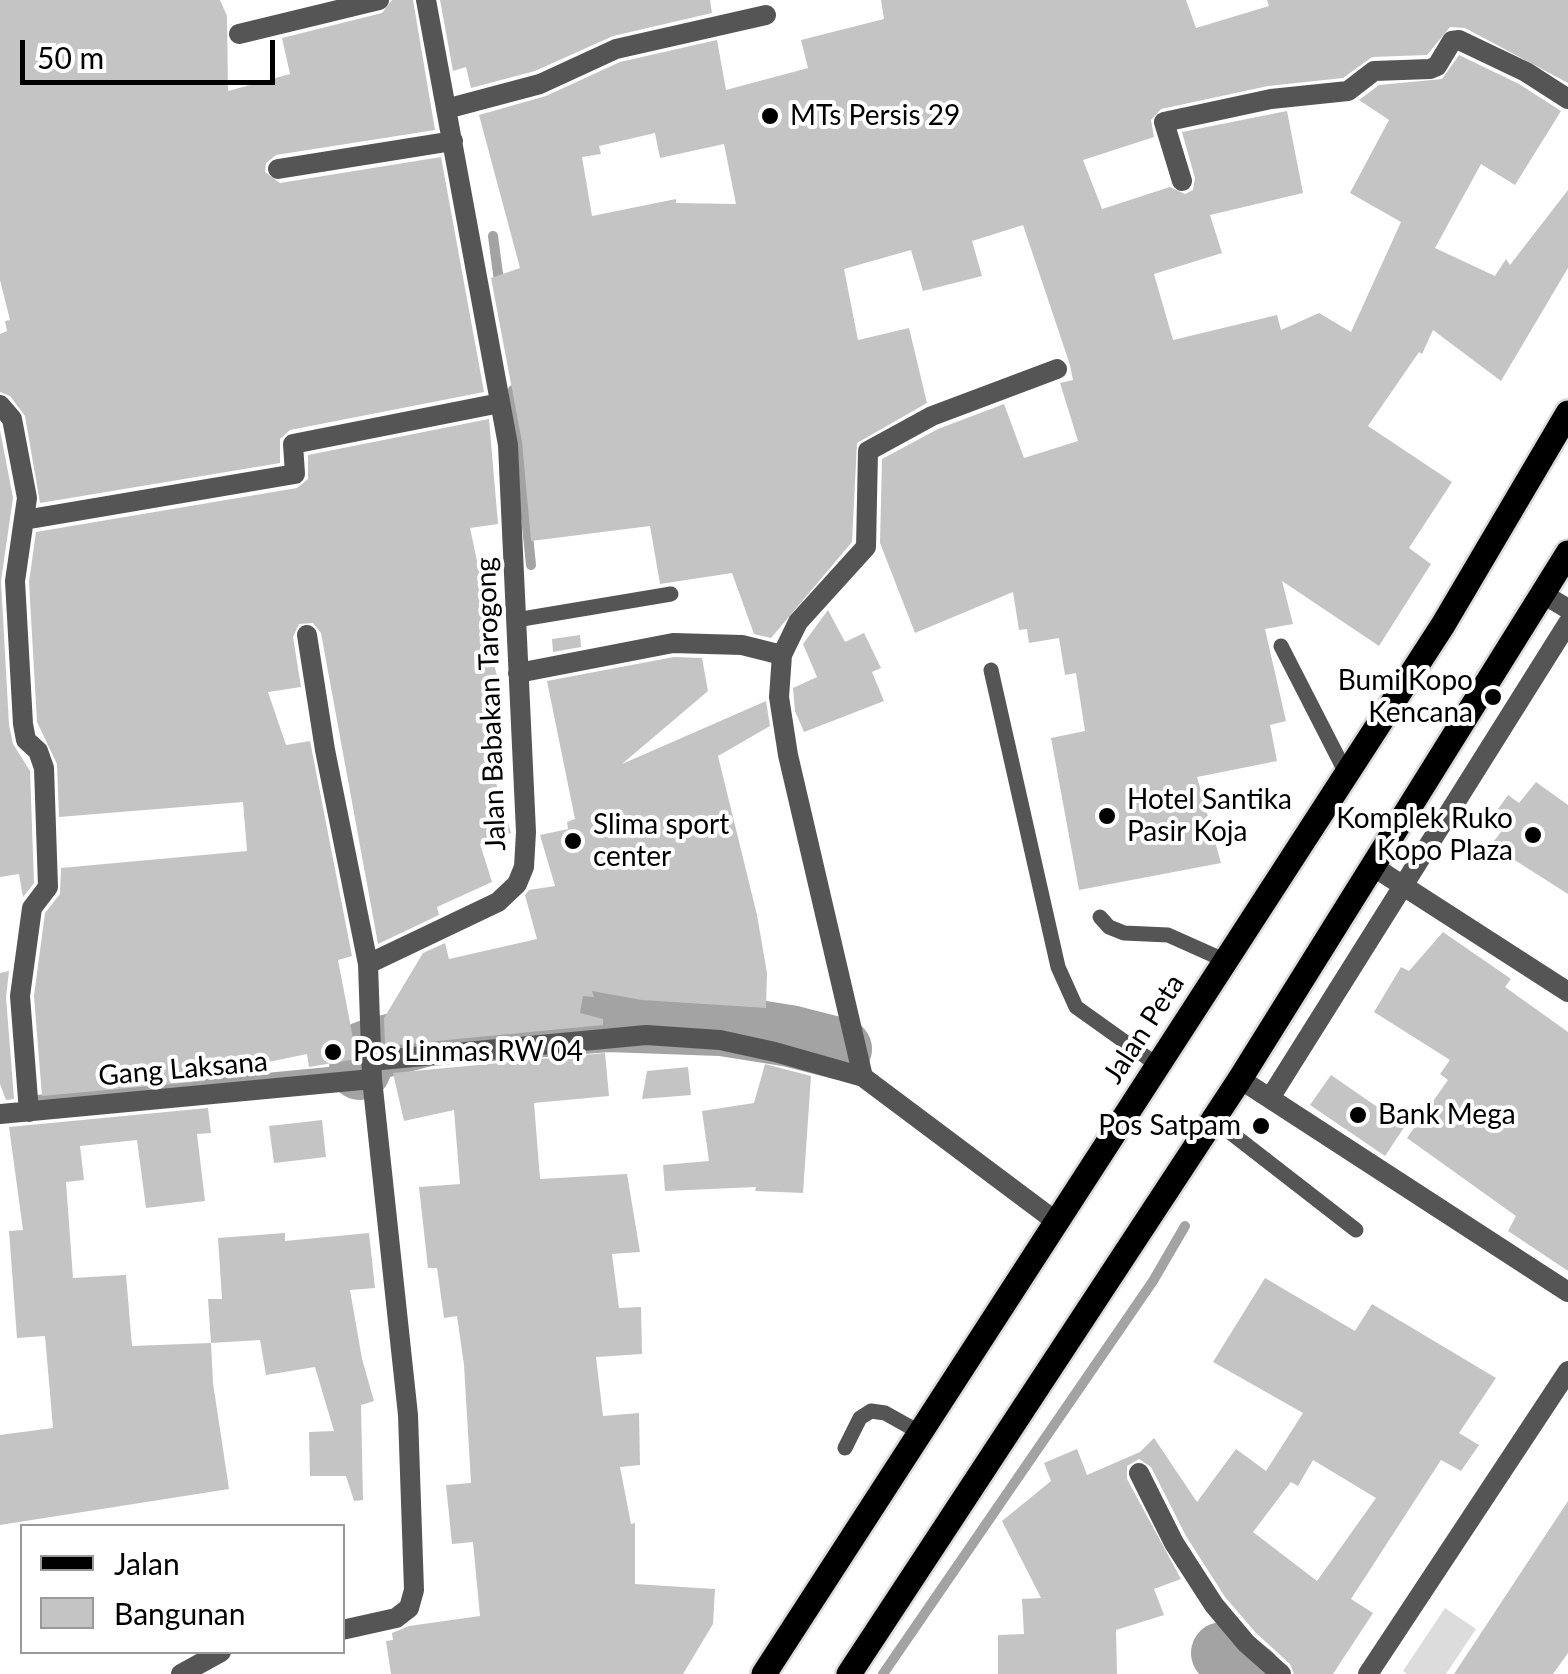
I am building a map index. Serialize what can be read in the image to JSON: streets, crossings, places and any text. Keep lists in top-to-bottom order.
{
  "streets": {
    "main road": ["Jalan Peta"],
    "street": ["Jalan Babakan Tarogong", "Gang Laksana"]
  },
  "places": [
    "MTs Persis 29",
    "Bumi Kopo Kencana",
    "Hotel Santika Pasir Koja",
    "Komplek Ruko Kopo Plaza",
    "Slima sport center",
    "Pos Linmas RW 04",
    "Bank Mega",
    "Pos Satpam"
  ],
  "legend": ["Jalan", "Bangunan"],
  "scale_bar": "50 m"
}
